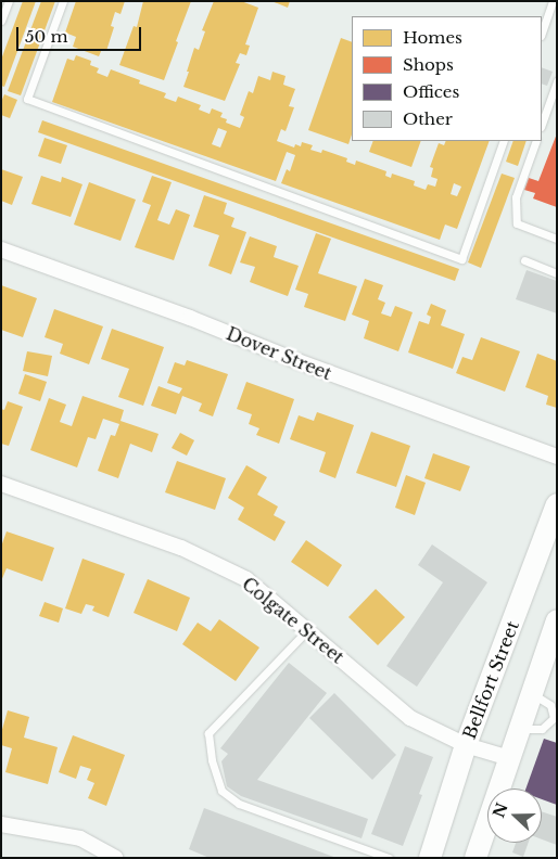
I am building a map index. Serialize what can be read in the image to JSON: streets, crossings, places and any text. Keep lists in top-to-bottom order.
{
  "streets": {
    "main road": ["Bellfort Street"],
    "street": ["Dover Street", "Colgate Street"]
  },
  "crossings": [
    ["Colgate Street", "Bellfort Street"]
  ],
  "legend": [
    "Homes",
    "Shops",
    "Offices",
    "Other"
  ],
  "scale_bar": "50 m",
  "north": "left"
}
